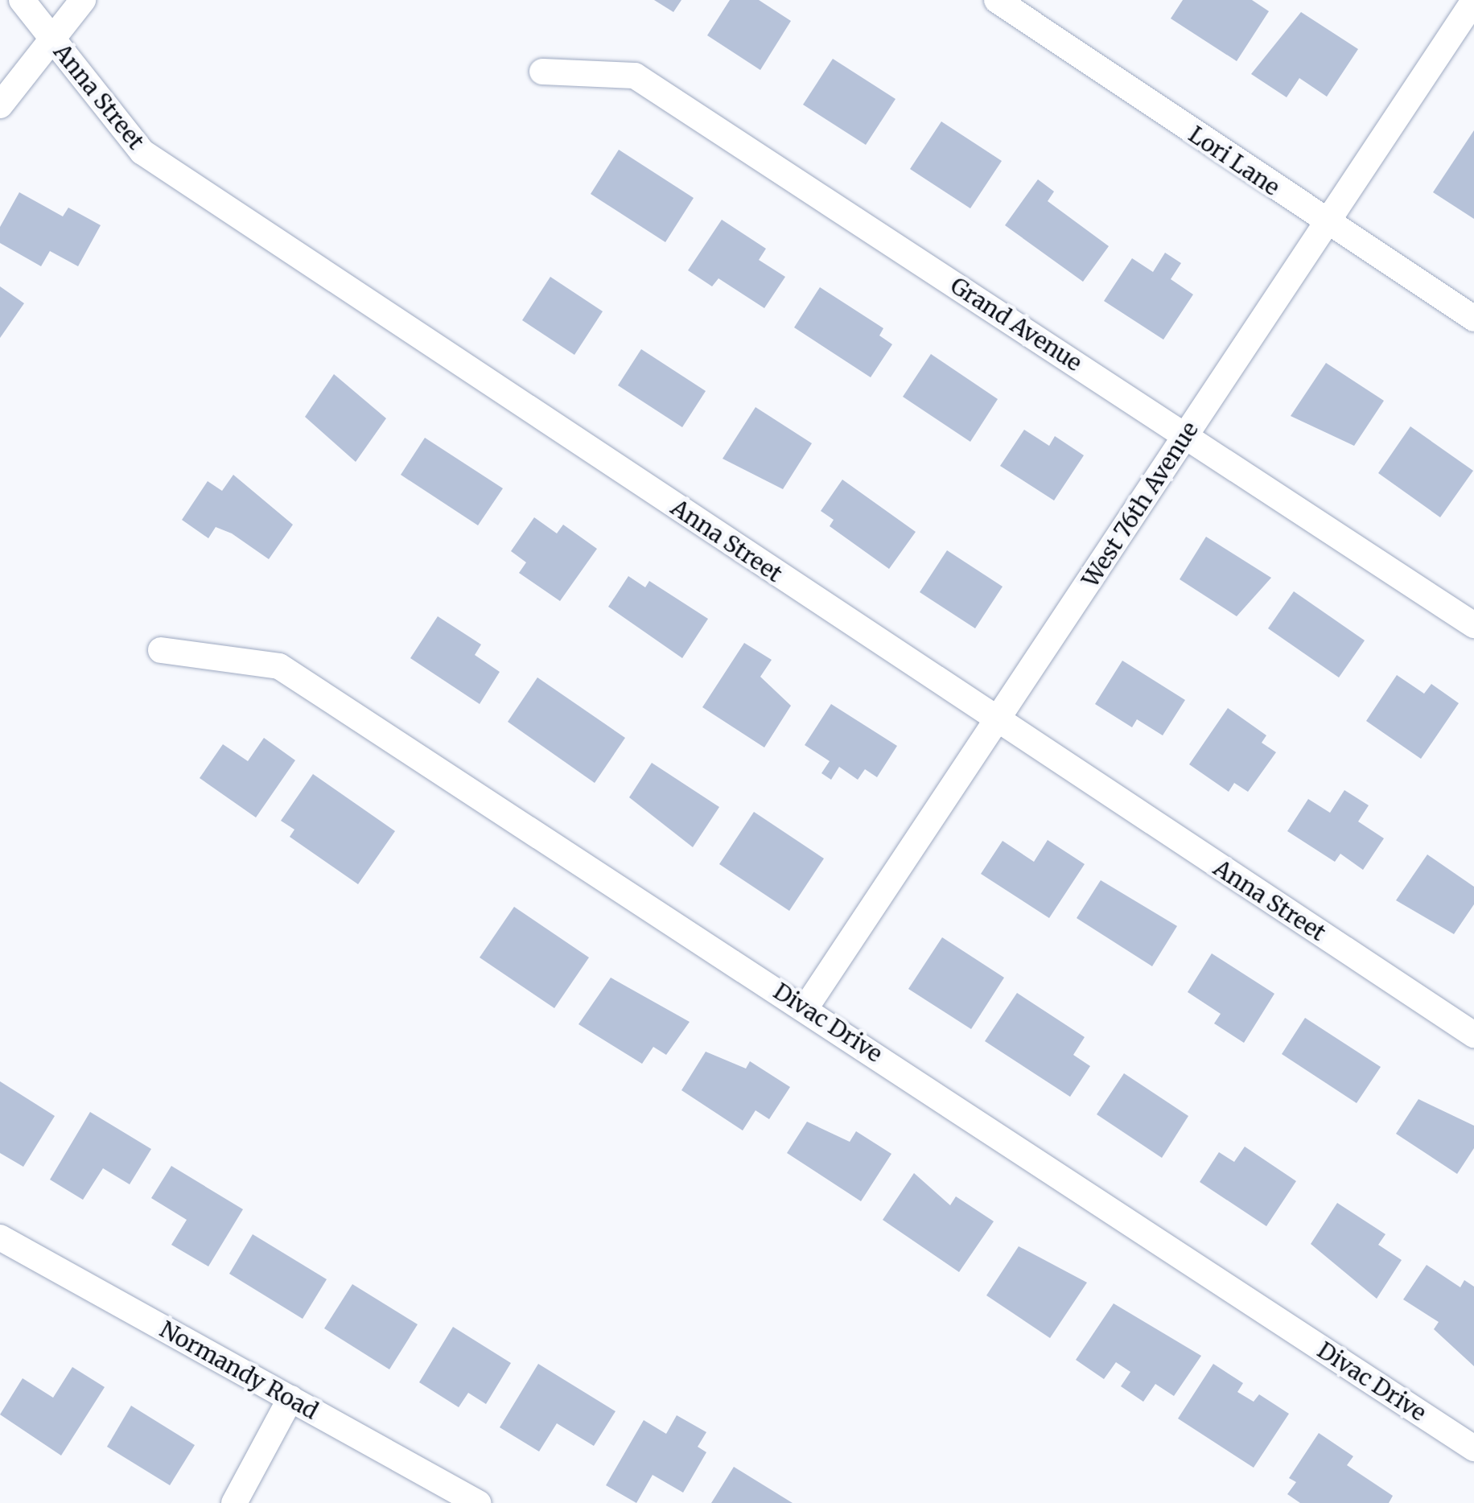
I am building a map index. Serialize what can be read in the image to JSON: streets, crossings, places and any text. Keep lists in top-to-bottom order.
{
  "streets": {
    "street": [
      "Anna Street",
      "Lori Lane",
      "Grand Avenue",
      "West 76th Avenue",
      "Divac Drive",
      "Normandy Road"
    ]
  },
  "crossings": [
    ["Anna Street", "West 76th Avenue"],
    ["Lori Lane", "West 76th Avenue"],
    ["Grand Avenue", "West 76th Avenue"],
    ["West 76th Avenue", "Divac Drive"]
  ]
}
